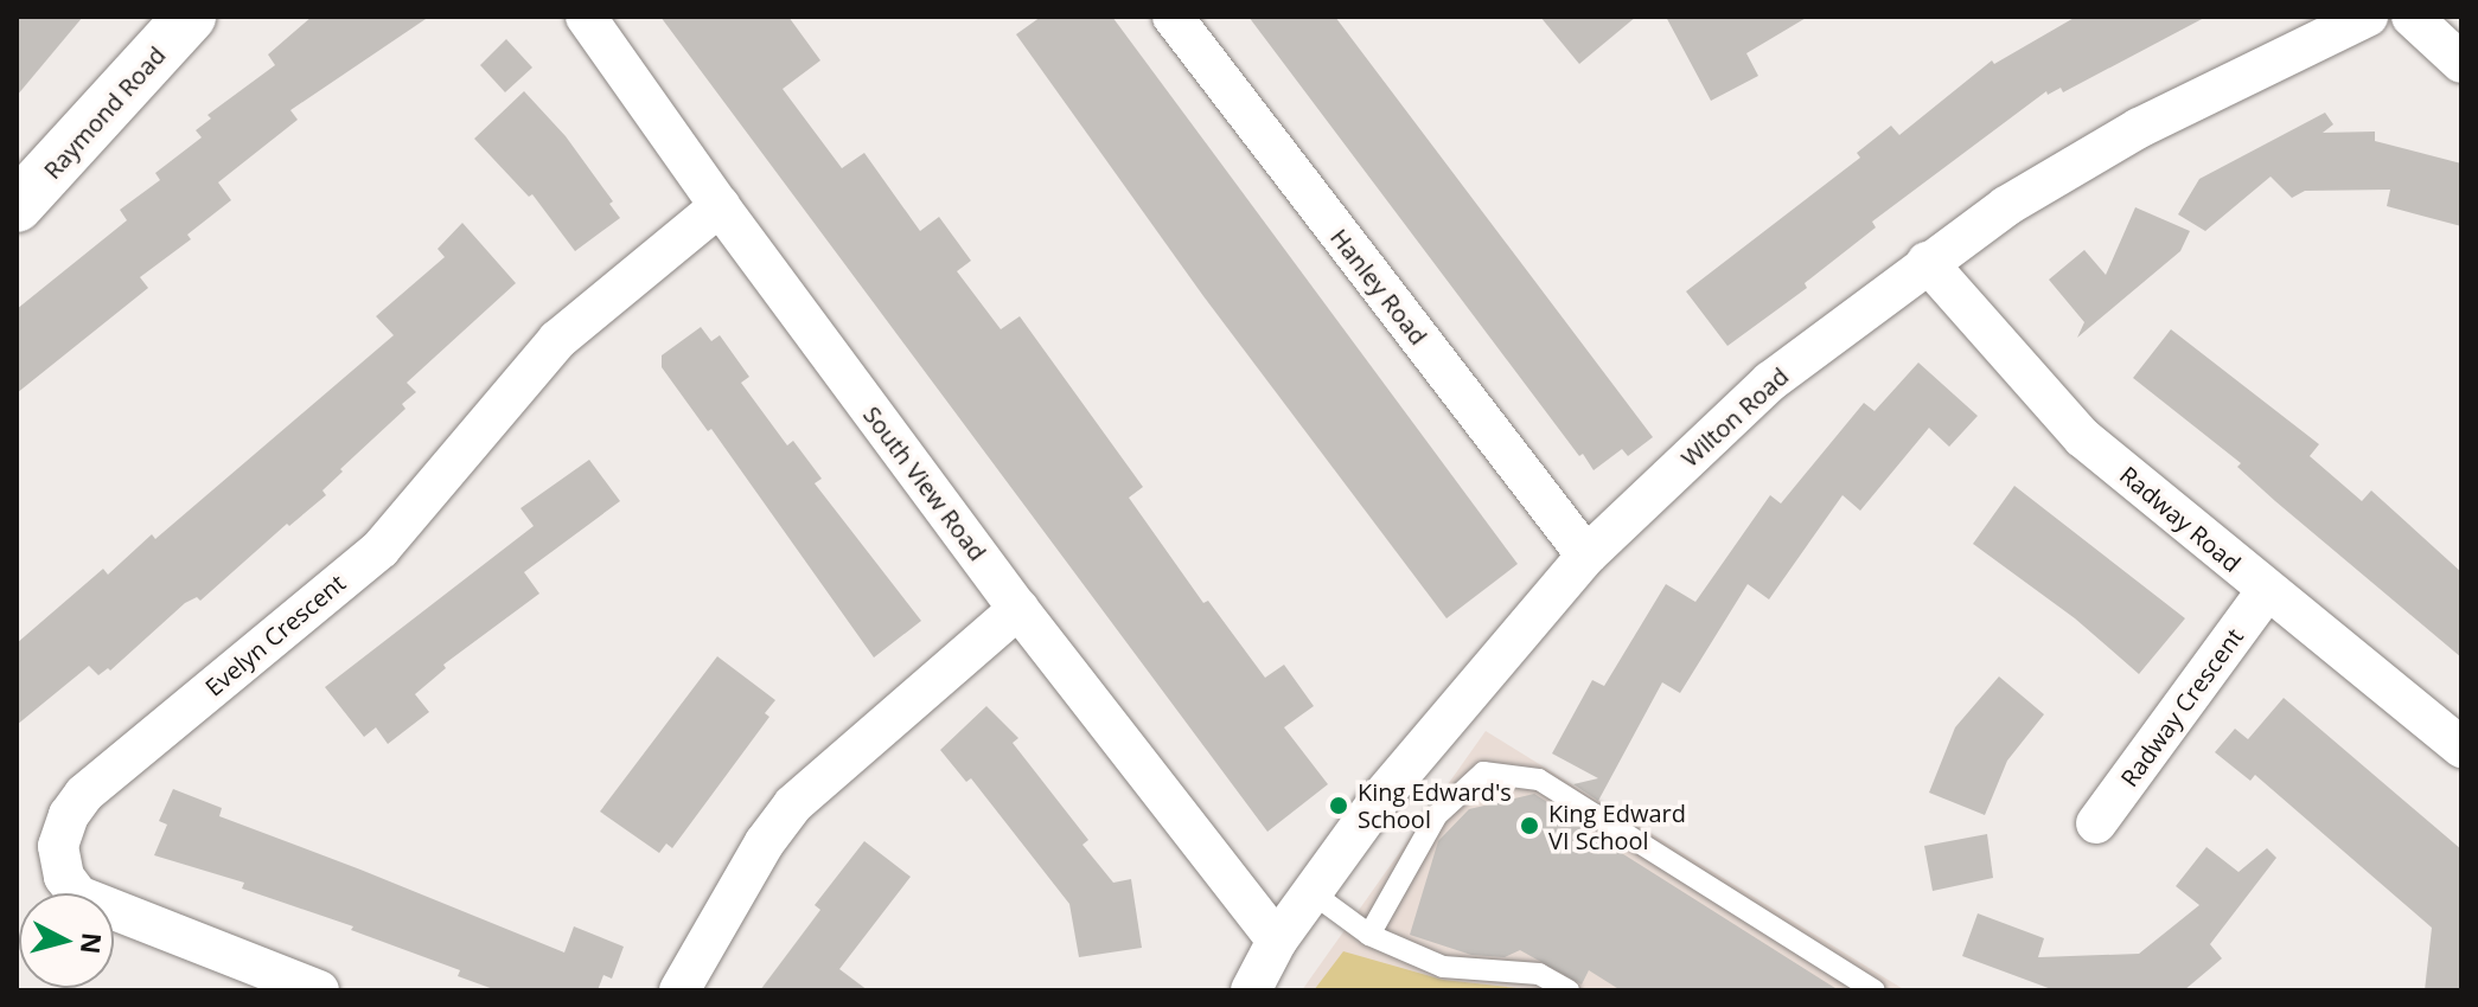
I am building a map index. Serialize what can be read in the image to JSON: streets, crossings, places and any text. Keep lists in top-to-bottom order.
{
  "streets": {
    "street": [
      "Raymond Road",
      "Hanley Road",
      "Wilton Road",
      "South View Road",
      "Radway Road",
      "Evelyn Crescent",
      "Radway Crescent"
    ]
  },
  "crossings": [
    ["Hanley Road", "Wilton Road"],
    ["Wilton Road", "South View Road"],
    ["Wilton Road", "Radway Road"],
    ["South View Road", "Evelyn Crescent"],
    ["Radway Road", "Radway Crescent"]
  ],
  "places": ["King Edward's School", "King Edward VI School"],
  "north": "right"
}
